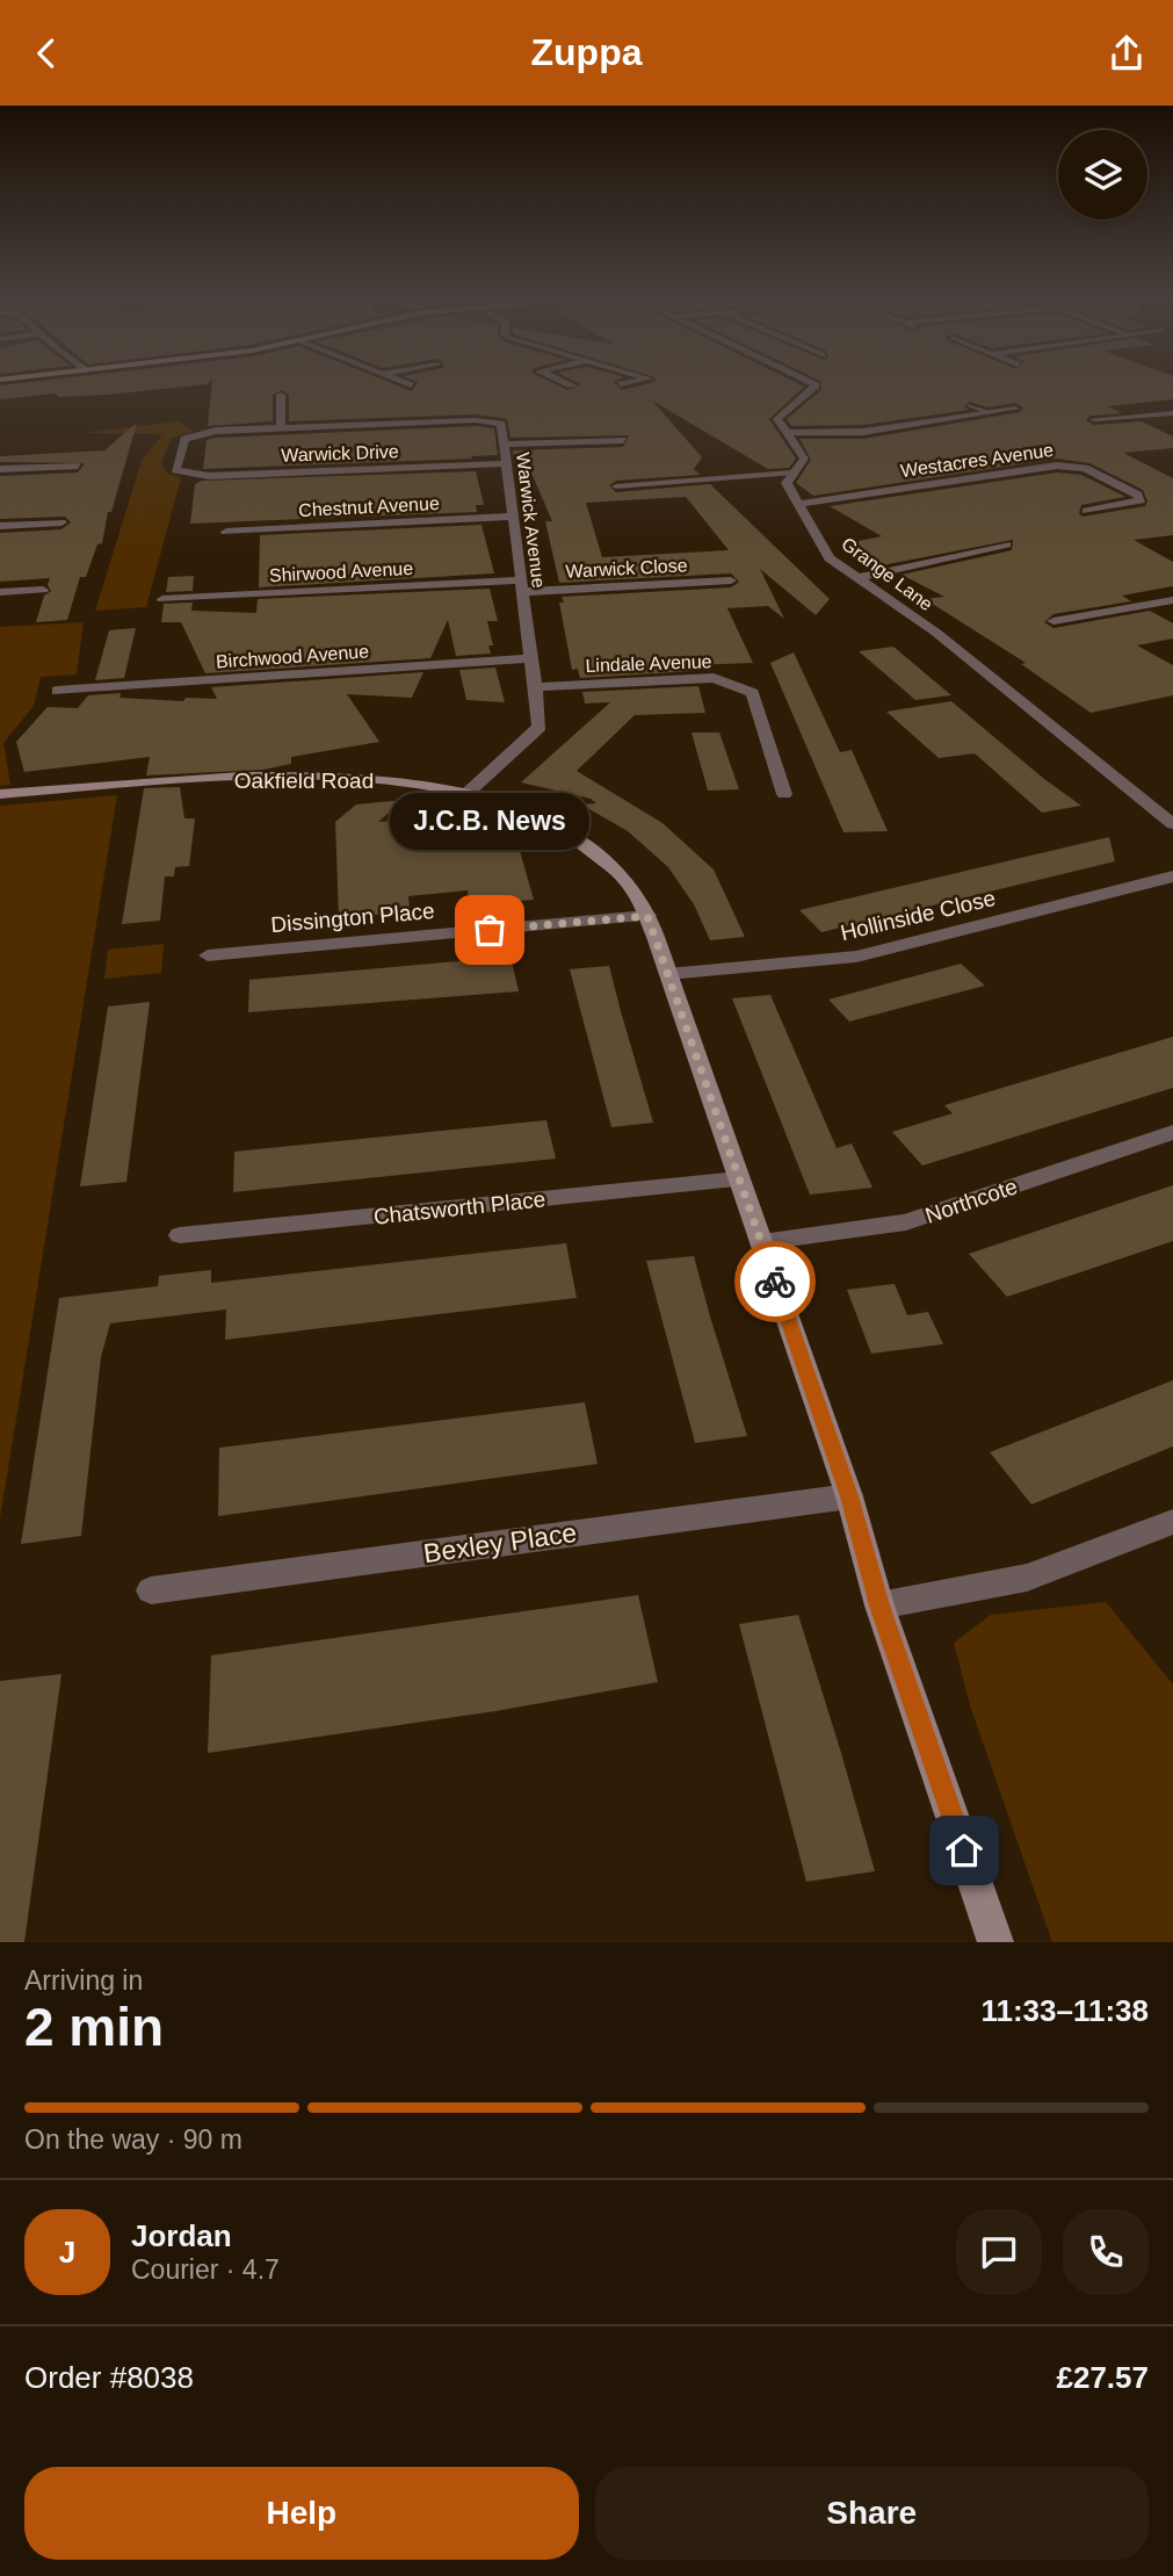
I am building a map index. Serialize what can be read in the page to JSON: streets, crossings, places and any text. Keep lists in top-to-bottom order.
{
  "streets": {
    "street": [
      "Warwick Drive",
      "Westacres Avenue",
      "Chestnut Avenue",
      "Warwick Avenue",
      "Warwick Close",
      "Shirwood Avenue",
      "Grange Lane",
      "Birchwood Avenue",
      "Lindale Avenue",
      "Oakfield Road",
      "Hollinside Close",
      "Dissington Place",
      "Northcote",
      "Chatsworth Place",
      "Bexley Place"
    ]
  },
  "crossings": [
    ["Warwick Drive", "Warwick Avenue"],
    ["Westacres Avenue", "Grange Lane"],
    ["Chestnut Avenue", "Warwick Avenue"],
    ["Warwick Avenue", "Warwick Close"],
    ["Warwick Avenue", "Shirwood Avenue"],
    ["Warwick Avenue", "Birchwood Avenue"],
    ["Warwick Avenue", "Lindale Avenue"],
    ["Warwick Avenue", "Oakfield Road"],
    ["Warwick Close", "Shirwood Avenue"],
    ["Oakfield Road", "Hollinside Close"],
    ["Oakfield Road", "Dissington Place"],
    ["Oakfield Road", "Northcote"],
    ["Oakfield Road", "Chatsworth Place"],
    ["Oakfield Road", "Bexley Place"]
  ],
  "places": ["J.C.B. News"],
  "page": {
    "header": "Zuppa",
    "bubble": "J.C.B. News",
    "heading": ["2 min", "Arriving in", "11:33–11:38"],
    "panel": [
      "Jordan",
      "Courier · 4.7",
      "Order #8038",
      "£27.57"
    ],
    "bar": "On the way · 90 m",
    "round": "J",
    "buttons": ["Help", "Share"]
  }
}
